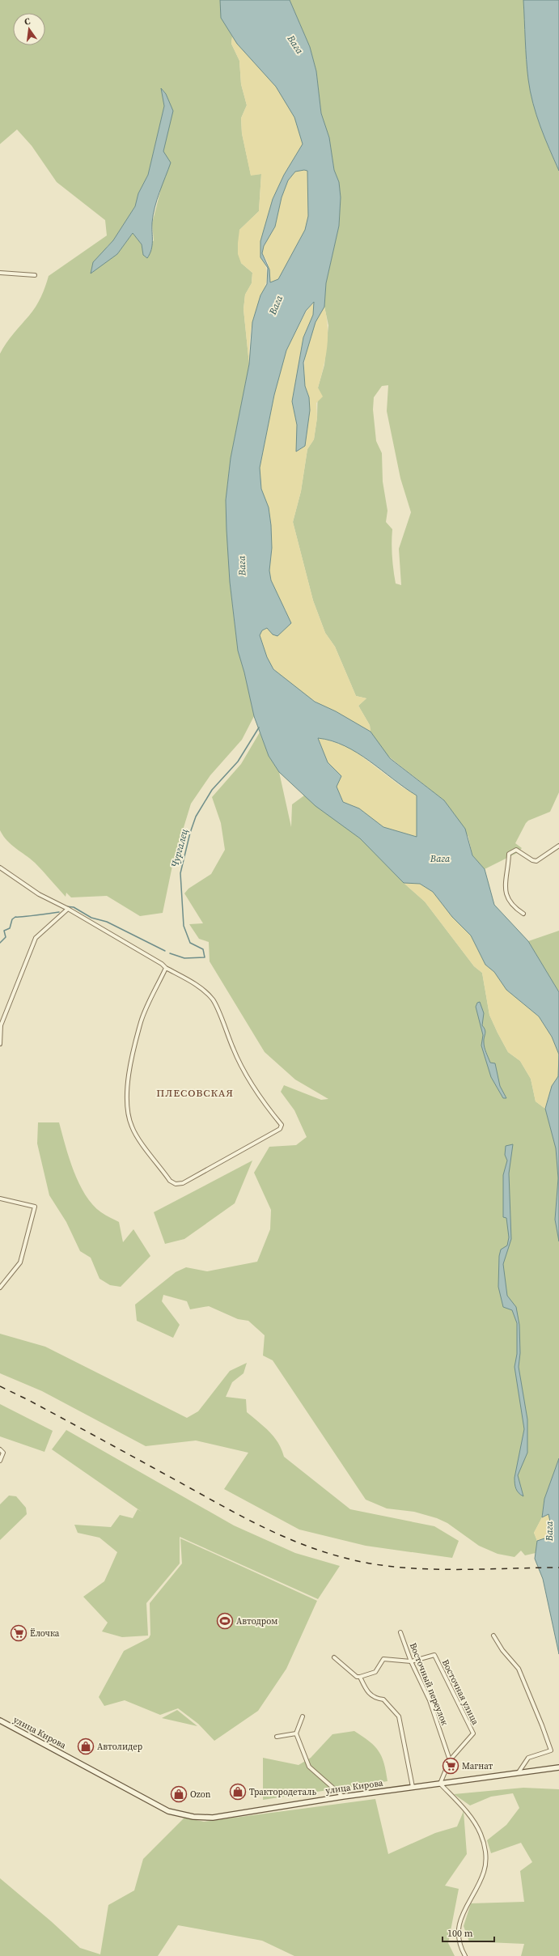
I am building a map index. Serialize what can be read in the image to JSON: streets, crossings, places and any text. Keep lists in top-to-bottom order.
{
  "streets": {
    "main road": ["улица Кирова"],
    "street": ["Восточный переулок", "Восточная улица"]
  },
  "crossings": [
    ["Восточный переулок", "Восточная улица"],
    ["Восточная улица", "улица Кирова"]
  ],
  "districts": ["ПЛЕСОВСКАЯ"],
  "water": ["Вага", "Чургалец"],
  "places": {
    "sports": ["Автодром"],
    "supermarket": ["Ёлочка", "Магнат"],
    "shop": ["Автолидер", "Трактородеталь", "Ozon"]
  },
  "scale_bar": "100 m",
  "north": "top"
}
